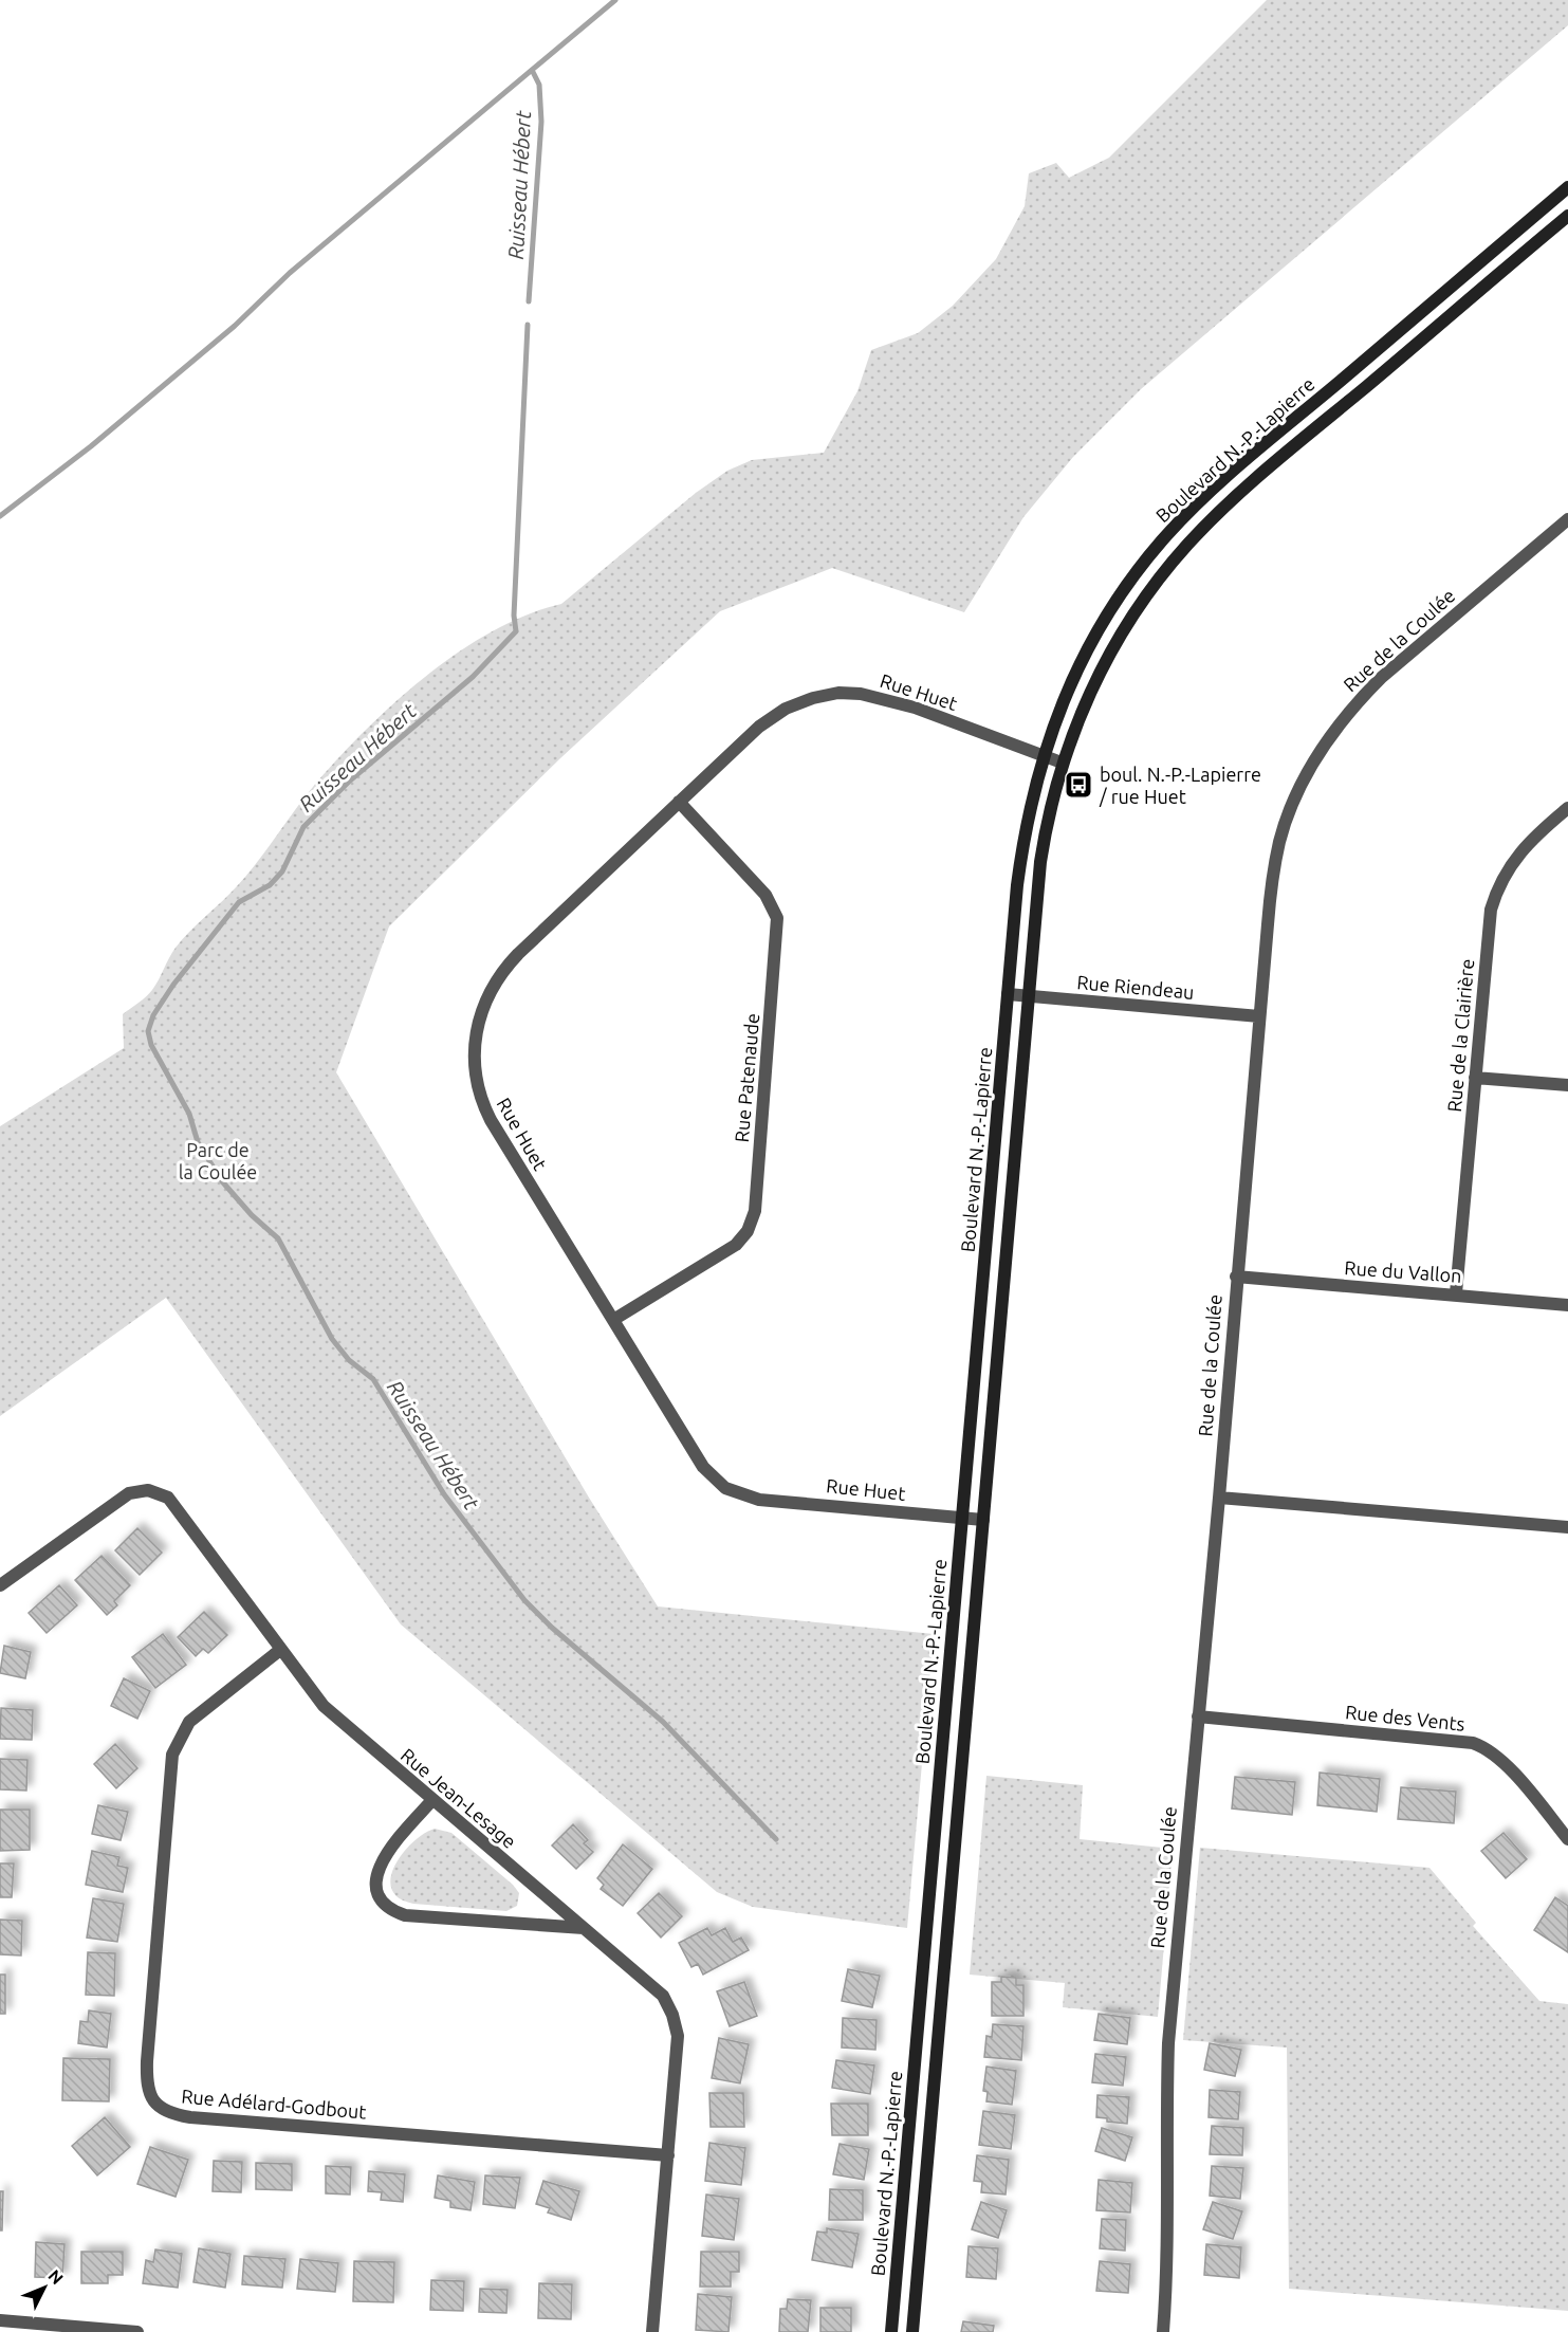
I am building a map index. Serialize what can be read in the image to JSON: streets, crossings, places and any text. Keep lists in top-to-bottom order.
{
  "streets": {
    "street": [
      "Boulevard N.-P.-Lapierre",
      "Rue de la Coulée",
      "Rue Huet",
      "Rue Riendeau",
      "Rue de la Clairière",
      "Rue Patenaude",
      "Rue du Vallon",
      "Rue des Vents",
      "Rue Jean-Lesage",
      "Rue Adélard-Godbout"
    ]
  },
  "crossings": [
    ["Boulevard N.-P.-Lapierre", "Rue Huet"],
    ["Boulevard N.-P.-Lapierre", "Rue Riendeau"],
    ["Rue de la Coulée", "Rue Riendeau"],
    ["Rue de la Coulée", "Rue du Vallon"],
    ["Rue de la Coulée", "Rue des Vents"],
    ["Rue Huet", "Rue Patenaude"],
    ["Rue de la Clairière", "Rue du Vallon"],
    ["Rue Jean-Lesage", "Rue Adélard-Godbout"]
  ],
  "water": ["Ruisseau Hébert"],
  "parks": ["Parc de la Coulée"],
  "places": {
    "bus stop": ["boul. N.-P.-Lapierre / rue Huet"]
  },
  "north": "top right"
}
